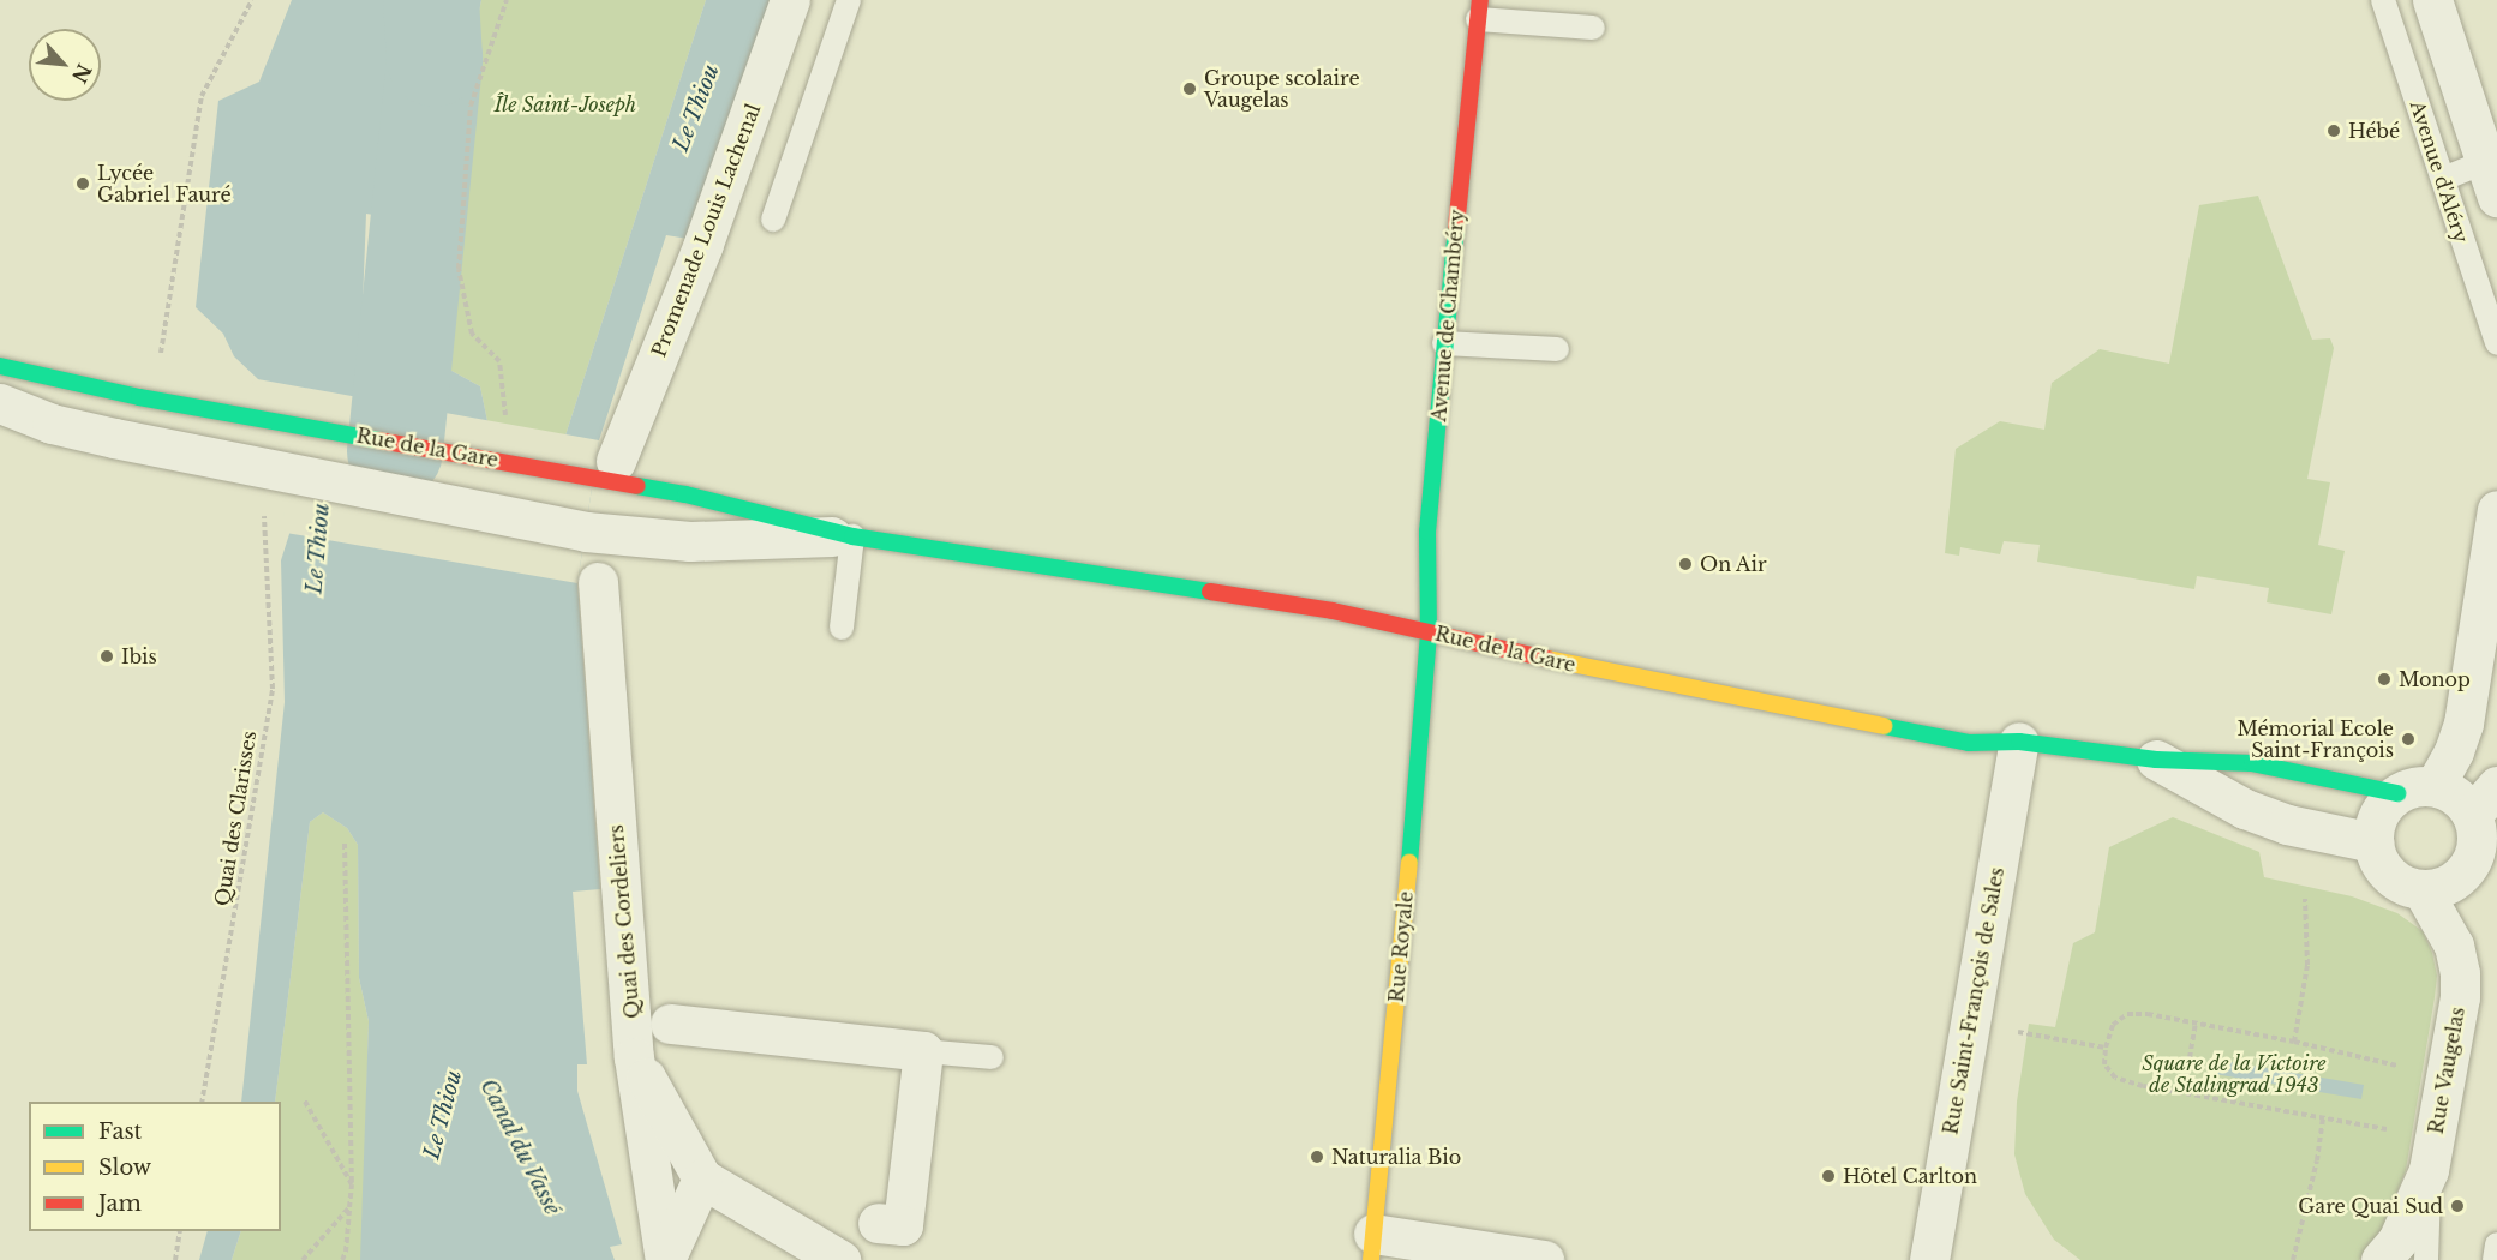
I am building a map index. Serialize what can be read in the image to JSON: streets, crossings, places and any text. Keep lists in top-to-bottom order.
{
  "streets": {
    "street": [
      "Promenade Louis Lachenal",
      "Avenue de Chambéry",
      "Rue de la Gare",
      "Quai des Cordeliers",
      "Rue Royale",
      "Rue Saint-François de Sales",
      "Rue Vaugelas"
    ],
    "lane": ["Avenue d'Aléry"],
    "path": ["Quai des Clarisses"]
  },
  "crossings": [
    ["Promenade Louis Lachenal", "Rue de la Gare"],
    ["Avenue de Chambéry", "Rue de la Gare"],
    ["Avenue de Chambéry", "Rue Royale"],
    ["Rue de la Gare", "Rue Royale"],
    ["Rue de la Gare", "Rue Saint-François de Sales"],
    ["Rue de la Gare", "Rue Vaugelas"]
  ],
  "water": ["Le Thiou", "Canal du Vassé"],
  "parks": ["Île Saint-Joseph", "Square de la Victoire de Stalingrad 1943"],
  "places": [
    "Groupe scolaire Vaugelas",
    "Hébé",
    "Lycée Gabriel Fauré",
    "On Air",
    "Ibis",
    "Monop",
    "Mémorial Ecole Saint-François",
    "Naturalia Bio",
    "Hôtel Carlton",
    "Gare Quai Sud"
  ],
  "legend": ["Fast", "Slow", "Jam"],
  "north": "bottom right"
}
